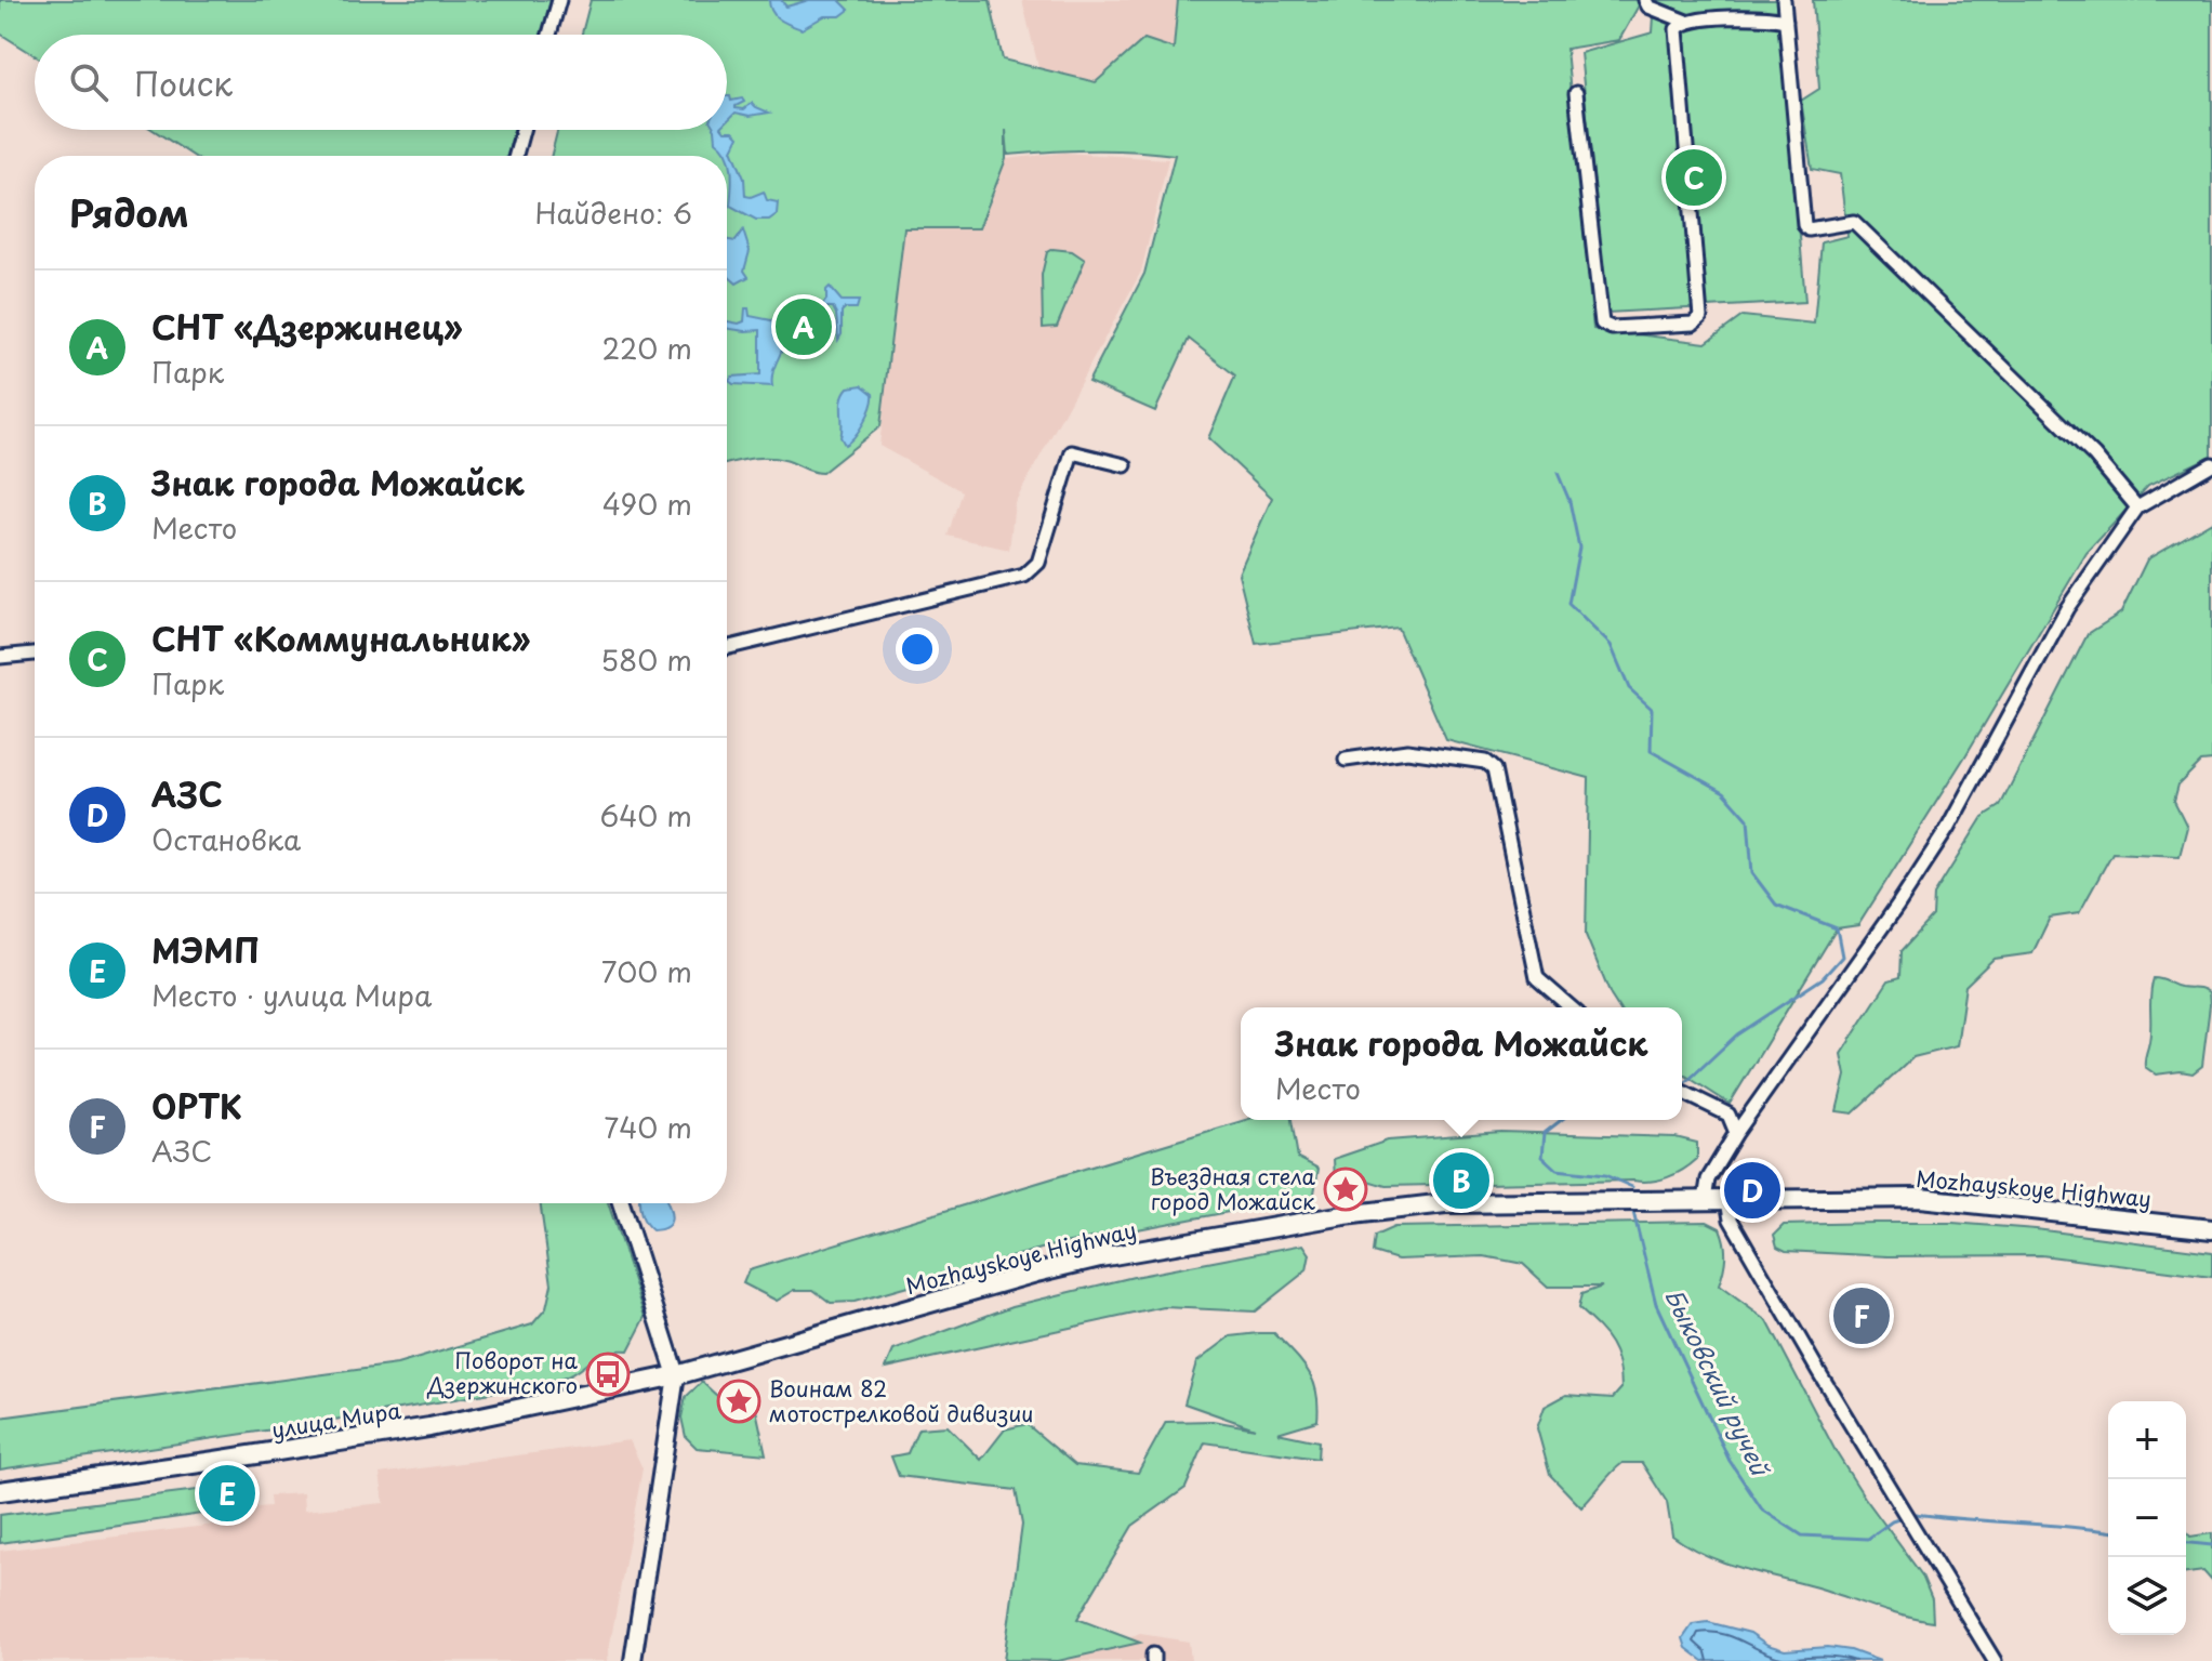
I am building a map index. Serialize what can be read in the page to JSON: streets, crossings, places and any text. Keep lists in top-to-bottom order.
{
  "streets": {
    "main road": ["Mozhayskoye Highway", "улица Мира"]
  },
  "crossings": [
    ["Mozhayskoye Highway", "улица Мира"]
  ],
  "water": ["Быковский ручей"],
  "places": {
    "place": ["Въездная стела город Можайск", "Воинам 82 мотострелковой дивизии"],
    "bus stop": ["Поворот на Дзержинского"]
  },
  "page": {
    "search": "Поиск",
    "pins": [
      "C",
      "A",
      "B",
      "D",
      "F",
      "E"
    ],
    "heading": ["Рядом", "Найдено: 6"],
    "list": [
      {
        "mark": "A",
        "name": "СНТ «Дзержинец»",
        "note": "Парк",
        "value": "220 m"
      },
      {
        "mark": "B",
        "name": "Знак города Можайск",
        "note": "Место",
        "value": "490 m"
      },
      {
        "mark": "C",
        "name": "СНТ «Коммунальник»",
        "note": "Парк",
        "value": "580 m"
      },
      {
        "mark": "D",
        "name": "АЗС",
        "note": "Остановка",
        "value": "640 m"
      },
      {
        "mark": "E",
        "name": "МЭМП",
        "note": "Место · улица Мира",
        "value": "700 m"
      },
      {
        "mark": "F",
        "name": "ОРТК",
        "note": "АЗС",
        "value": "740 m"
      }
    ],
    "popup": ["Знак города Можайск", "Место"],
    "map_buttons": ["+", "−"]
  }
}
